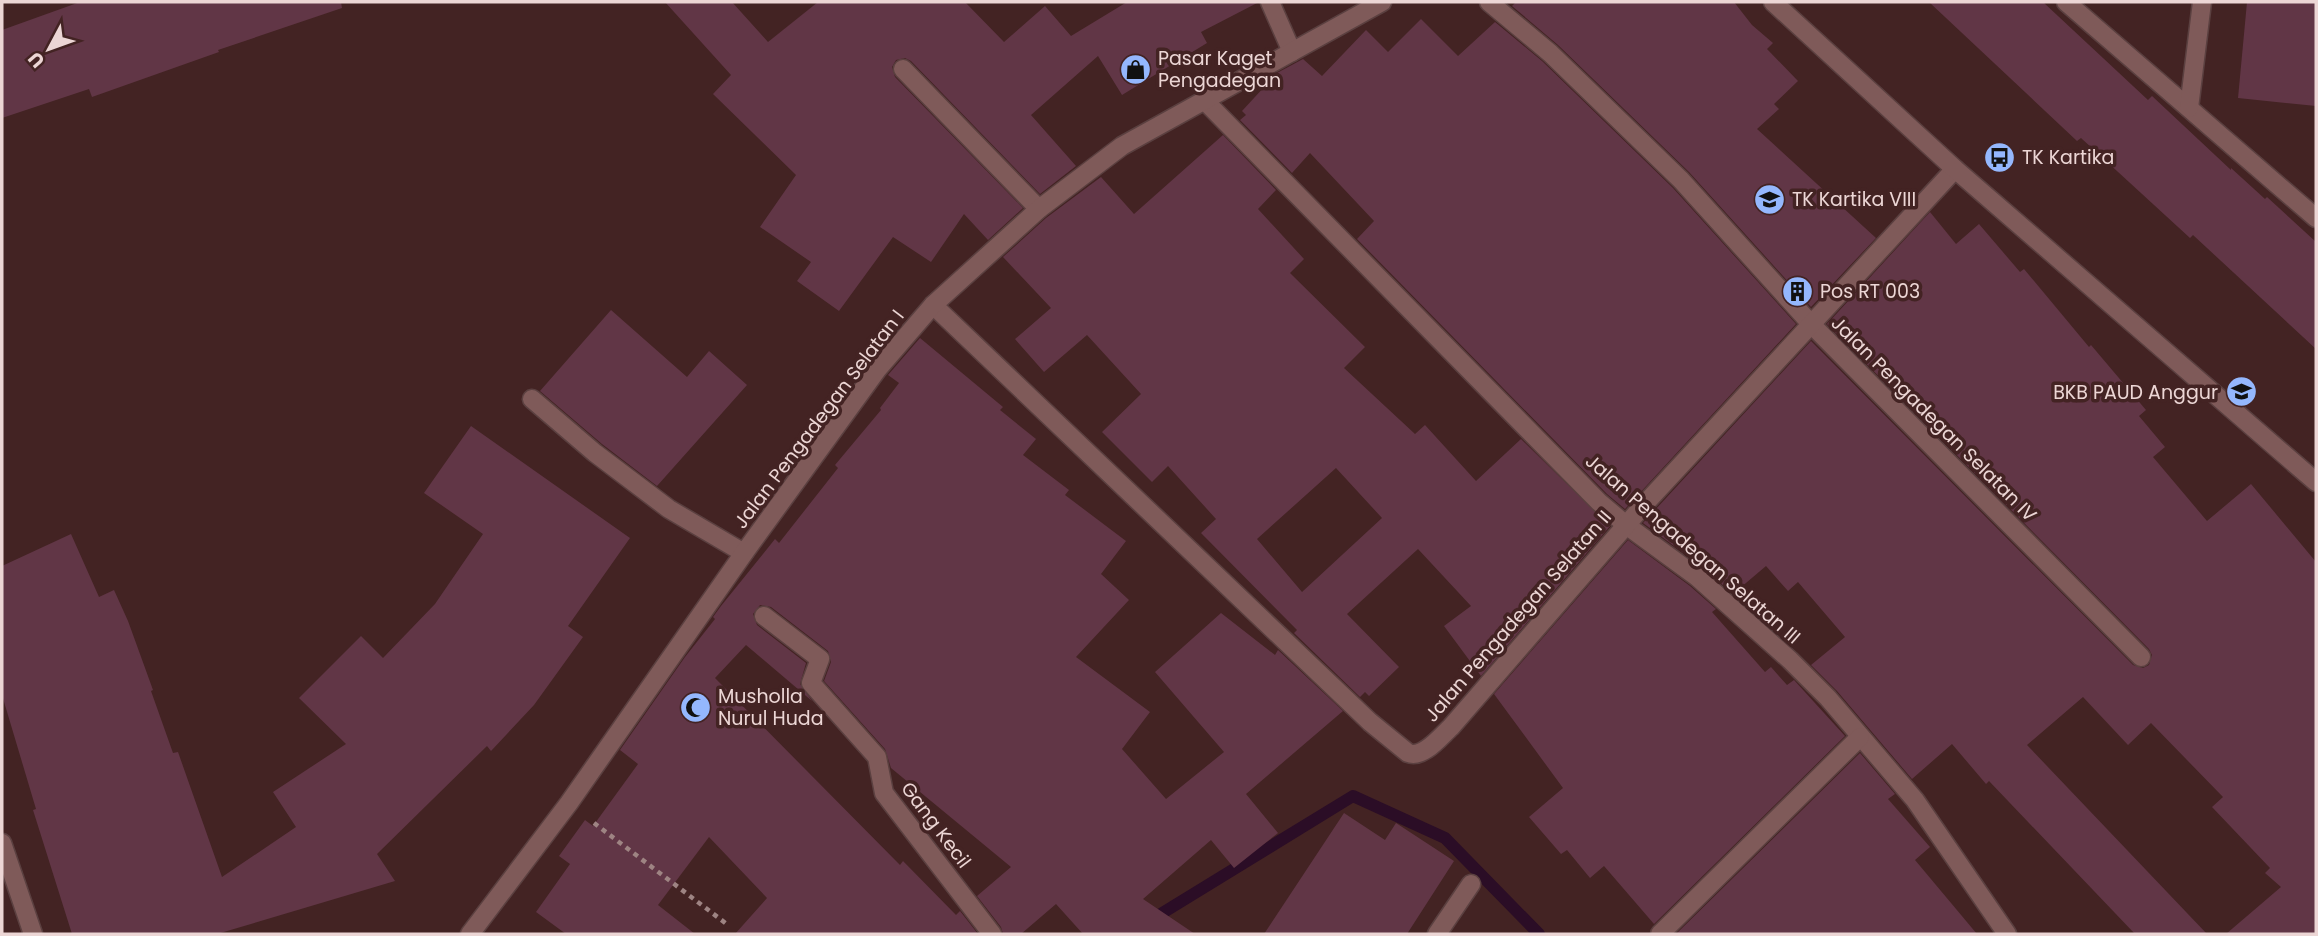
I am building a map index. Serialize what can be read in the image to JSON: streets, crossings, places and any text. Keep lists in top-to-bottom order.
{
  "streets": {
    "street": [
      "Jalan Pengadegan Selatan I",
      "Jalan Pengadegan Selatan IV",
      "Jalan Pengadegan Selatan III",
      "Jalan Pengadegan Selatan II",
      "Gang Kecil"
    ]
  },
  "crossings": [
    ["Jalan Pengadegan Selatan I", "Jalan Pengadegan Selatan III"],
    ["Jalan Pengadegan Selatan I", "Jalan Pengadegan Selatan II"],
    ["Jalan Pengadegan Selatan IV", "Jalan Pengadegan Selatan II"],
    ["Jalan Pengadegan Selatan III", "Jalan Pengadegan Selatan II"]
  ],
  "places": {
    "shop": ["Pasar Kaget Pengadegan"],
    "bus stop": ["TK Kartika"],
    "school or university": ["TK Kartika VIII", "BKB PAUD Anggur"],
    "building": ["Pos RT 003"],
    "mosque": ["Musholla Nurul Huda"]
  },
  "north": "bottom left"
}
